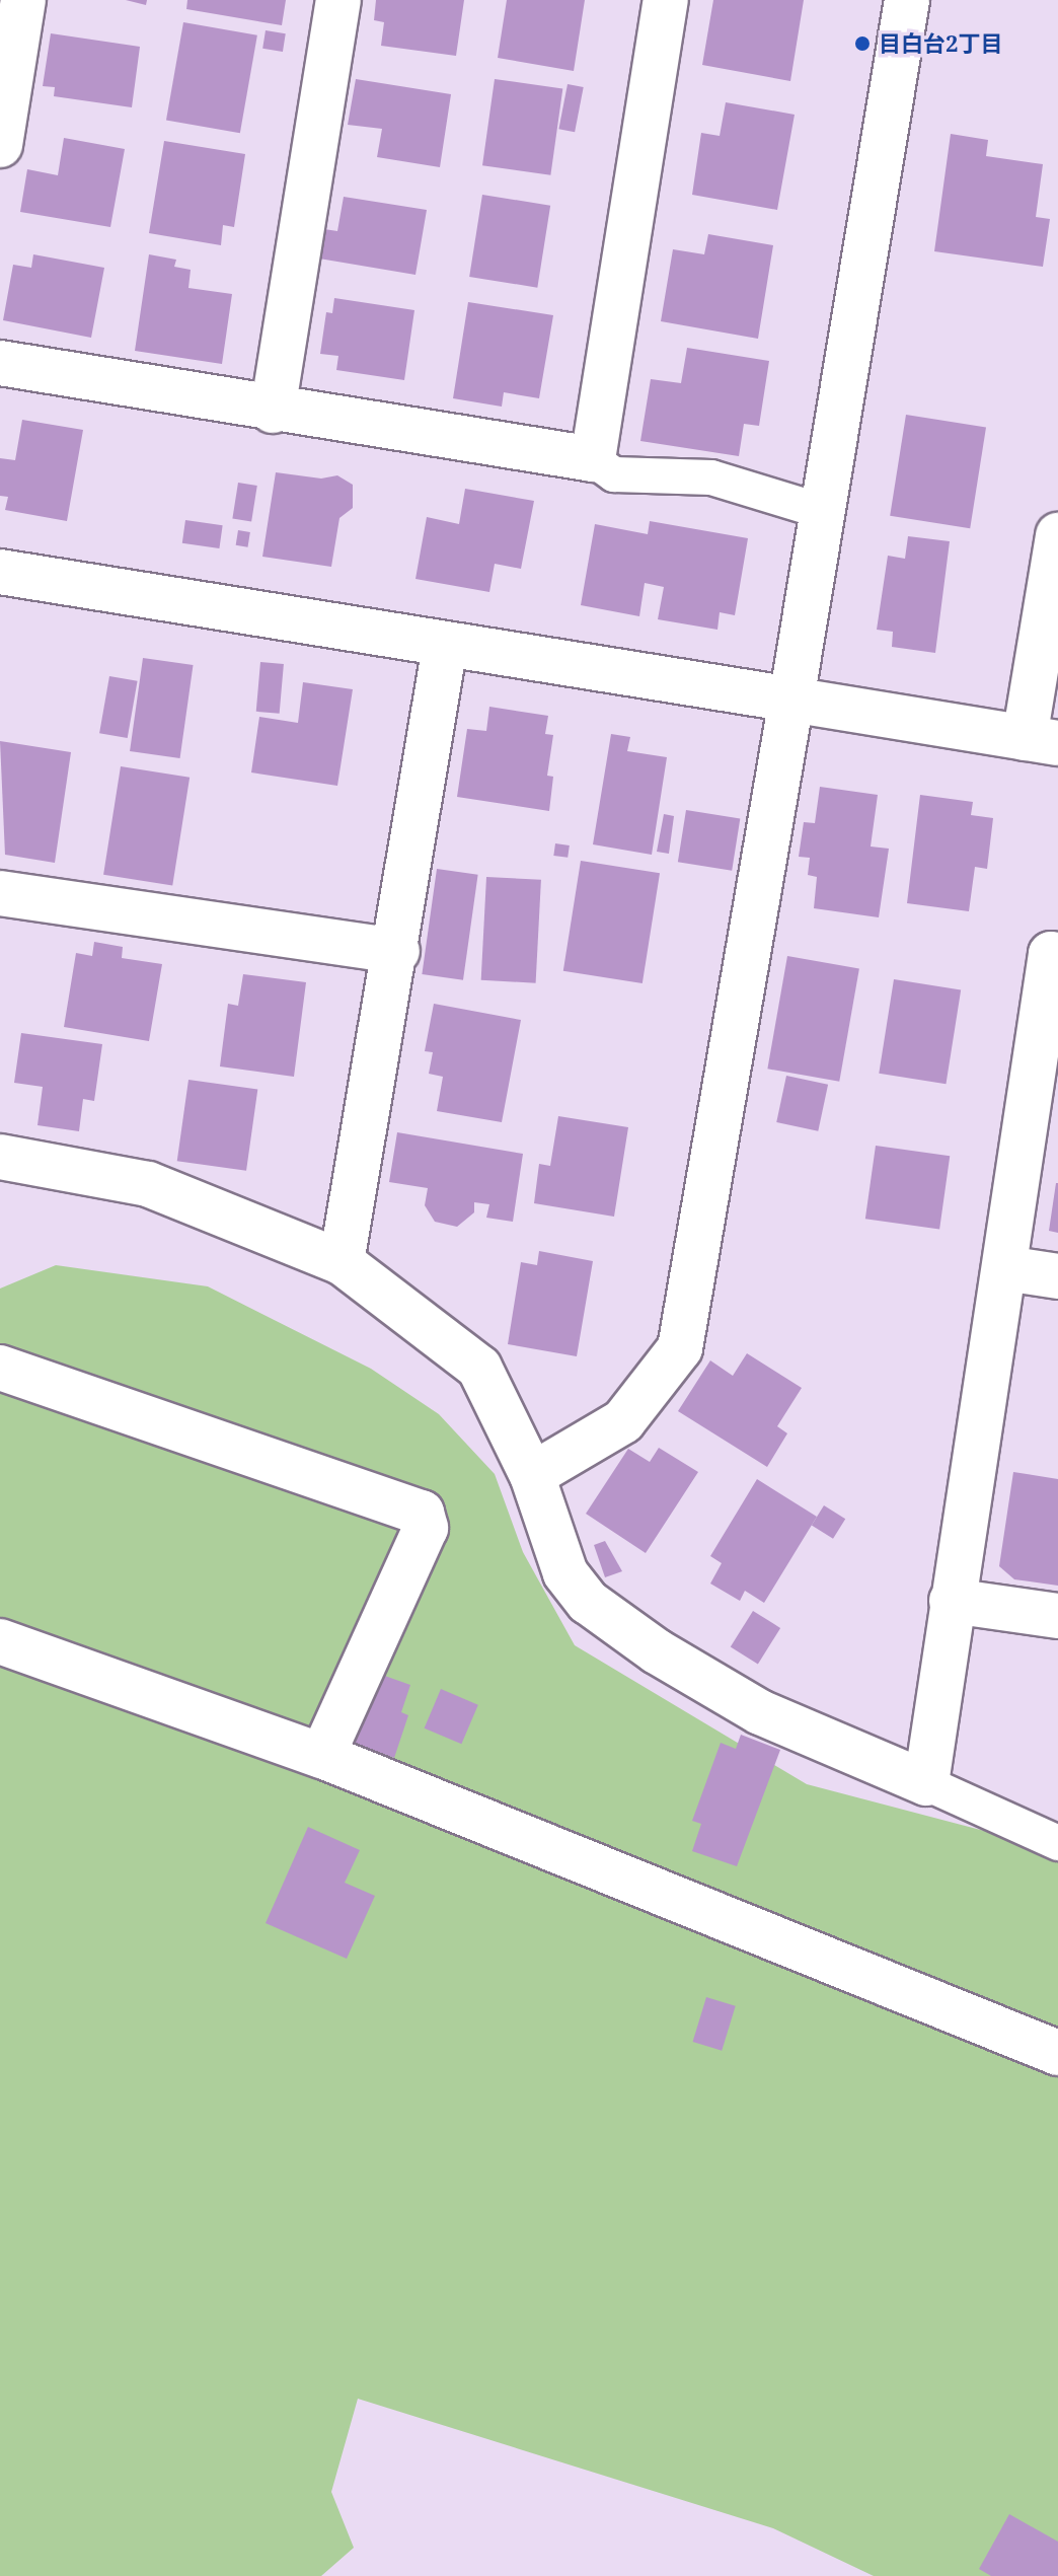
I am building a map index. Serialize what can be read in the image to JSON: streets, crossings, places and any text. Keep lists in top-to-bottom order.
{
  "places": ["目白台2丁目"]
}
